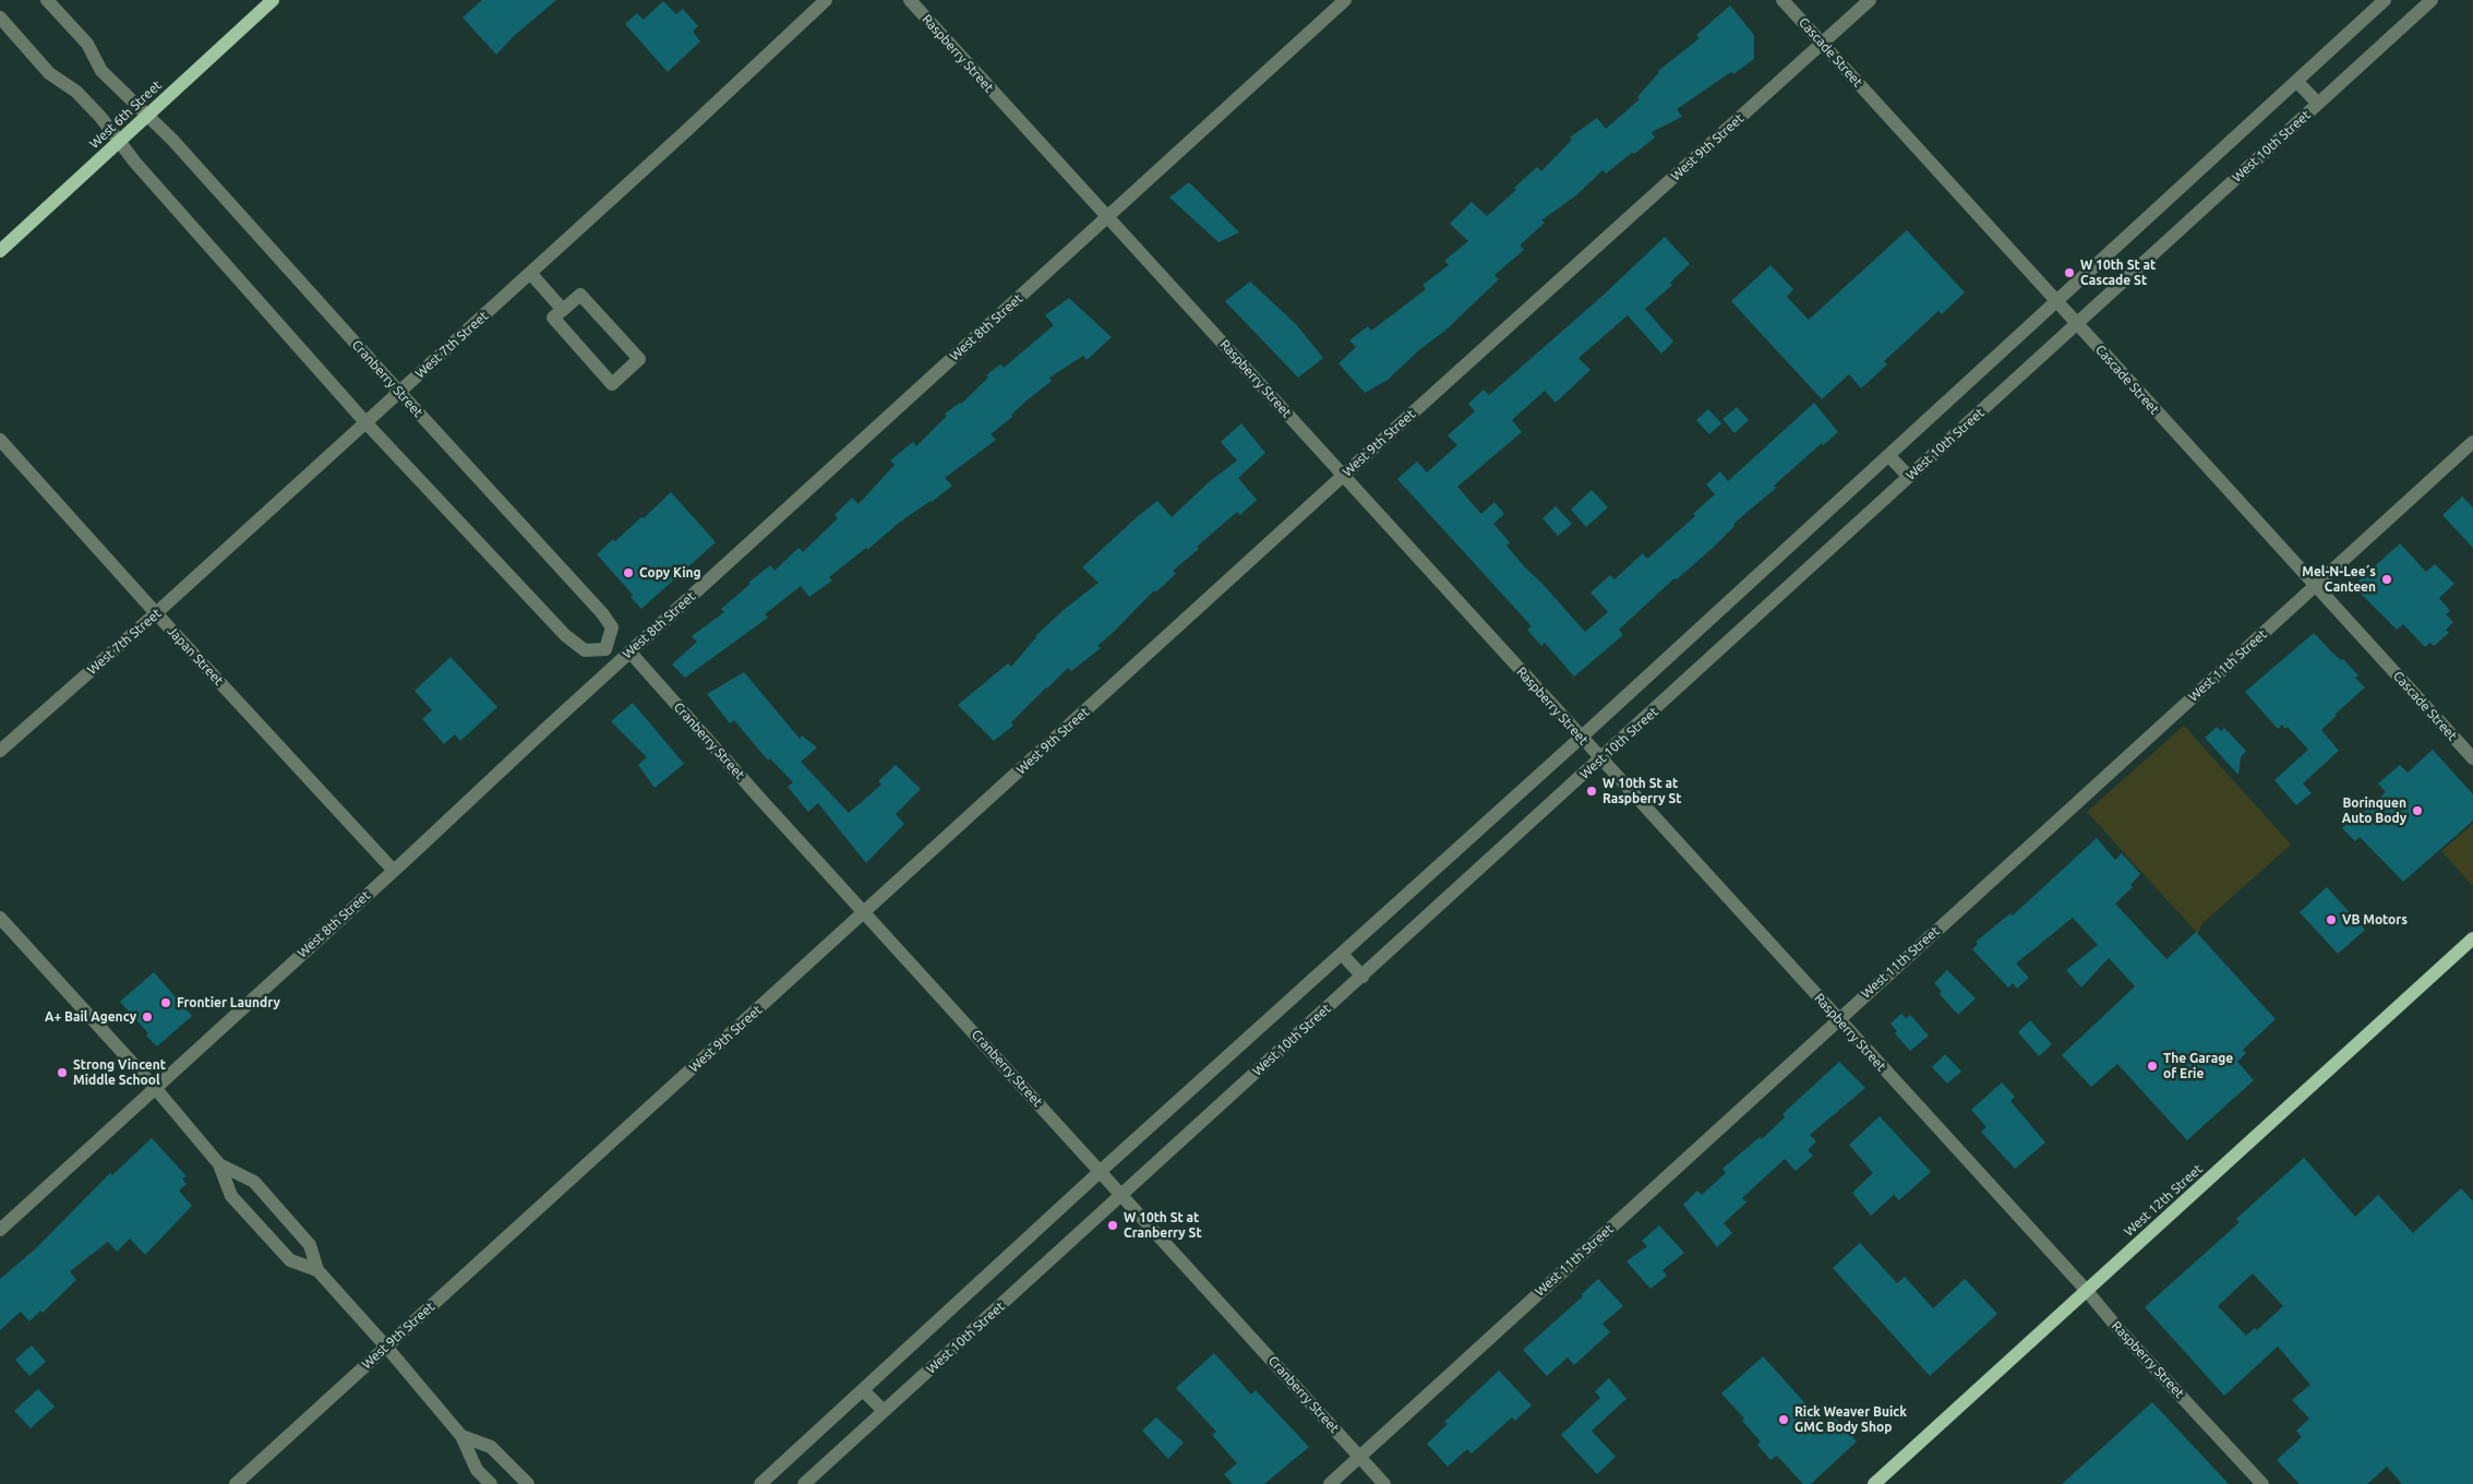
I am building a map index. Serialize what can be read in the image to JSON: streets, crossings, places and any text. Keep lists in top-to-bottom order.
{
  "streets": {
    "main road": ["West 6th Street", "West 12th Street"],
    "street": [
      "Cascade Street",
      "Raspberry Street",
      "West 10th Street",
      "West 9th Street",
      "West 8th Street",
      "West 7th Street",
      "Cranberry Street",
      "Japan Street",
      "West 11th Street"
    ]
  },
  "crossings": [
    ["Cascade Street", "West 10th Street"],
    ["Cascade Street", "West 9th Street"],
    ["Cascade Street", "West 11th Street"],
    ["Raspberry Street", "West 10th Street"],
    ["Raspberry Street", "West 9th Street"],
    ["Raspberry Street", "West 8th Street"],
    ["Raspberry Street", "West 11th Street"],
    ["Raspberry Street", "West 12th Street"],
    ["West 6th Street", "Cranberry Street"],
    ["West 10th Street", "Cranberry Street"],
    ["West 9th Street", "Cranberry Street"],
    ["West 8th Street", "Cranberry Street"],
    ["West 8th Street", "Japan Street"],
    ["West 7th Street", "Cranberry Street"],
    ["West 7th Street", "Japan Street"],
    ["Cranberry Street", "West 11th Street"]
  ],
  "places": [
    "W 10th St at Cascade St",
    "Copy King",
    "Mel-N-Lee´s Canteen",
    "W 10th St at Raspberry St",
    "Borinquen Auto Body",
    "VB Motors",
    "Frontier Laundry",
    "A+ Bail Agency",
    "The Garage of Erie",
    "Strong Vincent Middle School",
    "W 10th St at Cranberry St",
    "Rick Weaver Buick GMC Body Shop"
  ]
}
